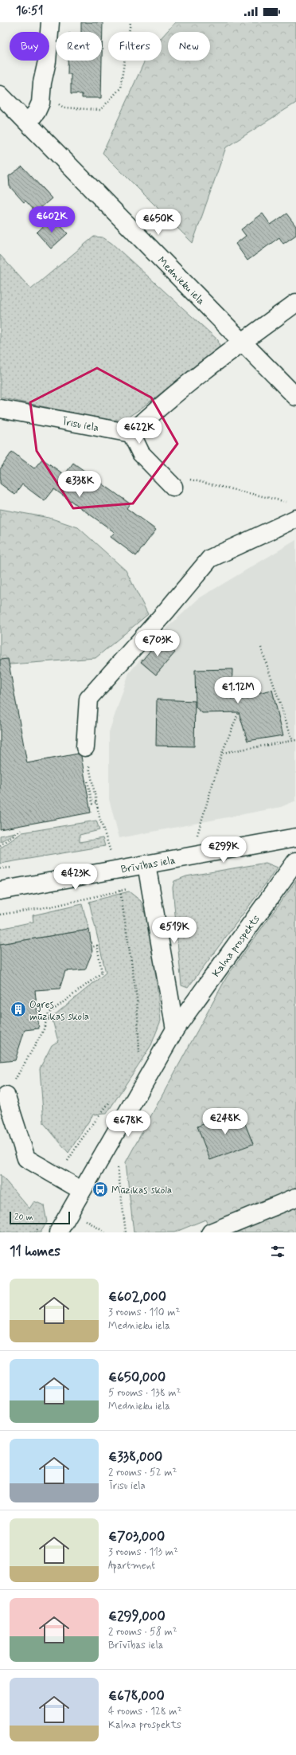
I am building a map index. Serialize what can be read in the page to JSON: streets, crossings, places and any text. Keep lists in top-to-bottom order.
{
  "streets": {
    "street": [
      "Mednieku iela",
      "Īrisu iela",
      "Brīvības iela",
      "Kalna prospekts"
    ]
  },
  "places": {
    "building": ["Ogres mūzikas skola"],
    "bus stop": ["Mūzikas skola"]
  },
  "scale_bar": "20 m",
  "page": {
    "status": "16:51",
    "chip": [
      "Buy",
      "Rent",
      "Filters",
      "New"
    ],
    "price": [
      "€602K",
      "€650K",
      "€622K",
      "€338K",
      "€703K",
      "€1.12M",
      "€299K",
      "€423K",
      "€519K",
      "€248K",
      "€678K"
    ],
    "scale": "20 m",
    "heading": "11 homes",
    "list": [
      {
        "name": "€602,000",
        "note": "3 rooms · 110 m² · Mednieku iela"
      },
      {
        "name": "€650,000",
        "note": "5 rooms · 138 m² · Mednieku iela"
      },
      {
        "name": "€338,000",
        "note": "2 rooms · 52 m² · Īrisu iela"
      },
      {
        "name": "€703,000",
        "note": "3 rooms · 113 m² · Apartment"
      },
      {
        "name": "€299,000",
        "note": "2 rooms · 58 m² · Brīvības iela"
      },
      {
        "name": "€678,000",
        "note": "4 rooms · 128 m² · Kalna prospekts"
      }
    ]
  }
}
